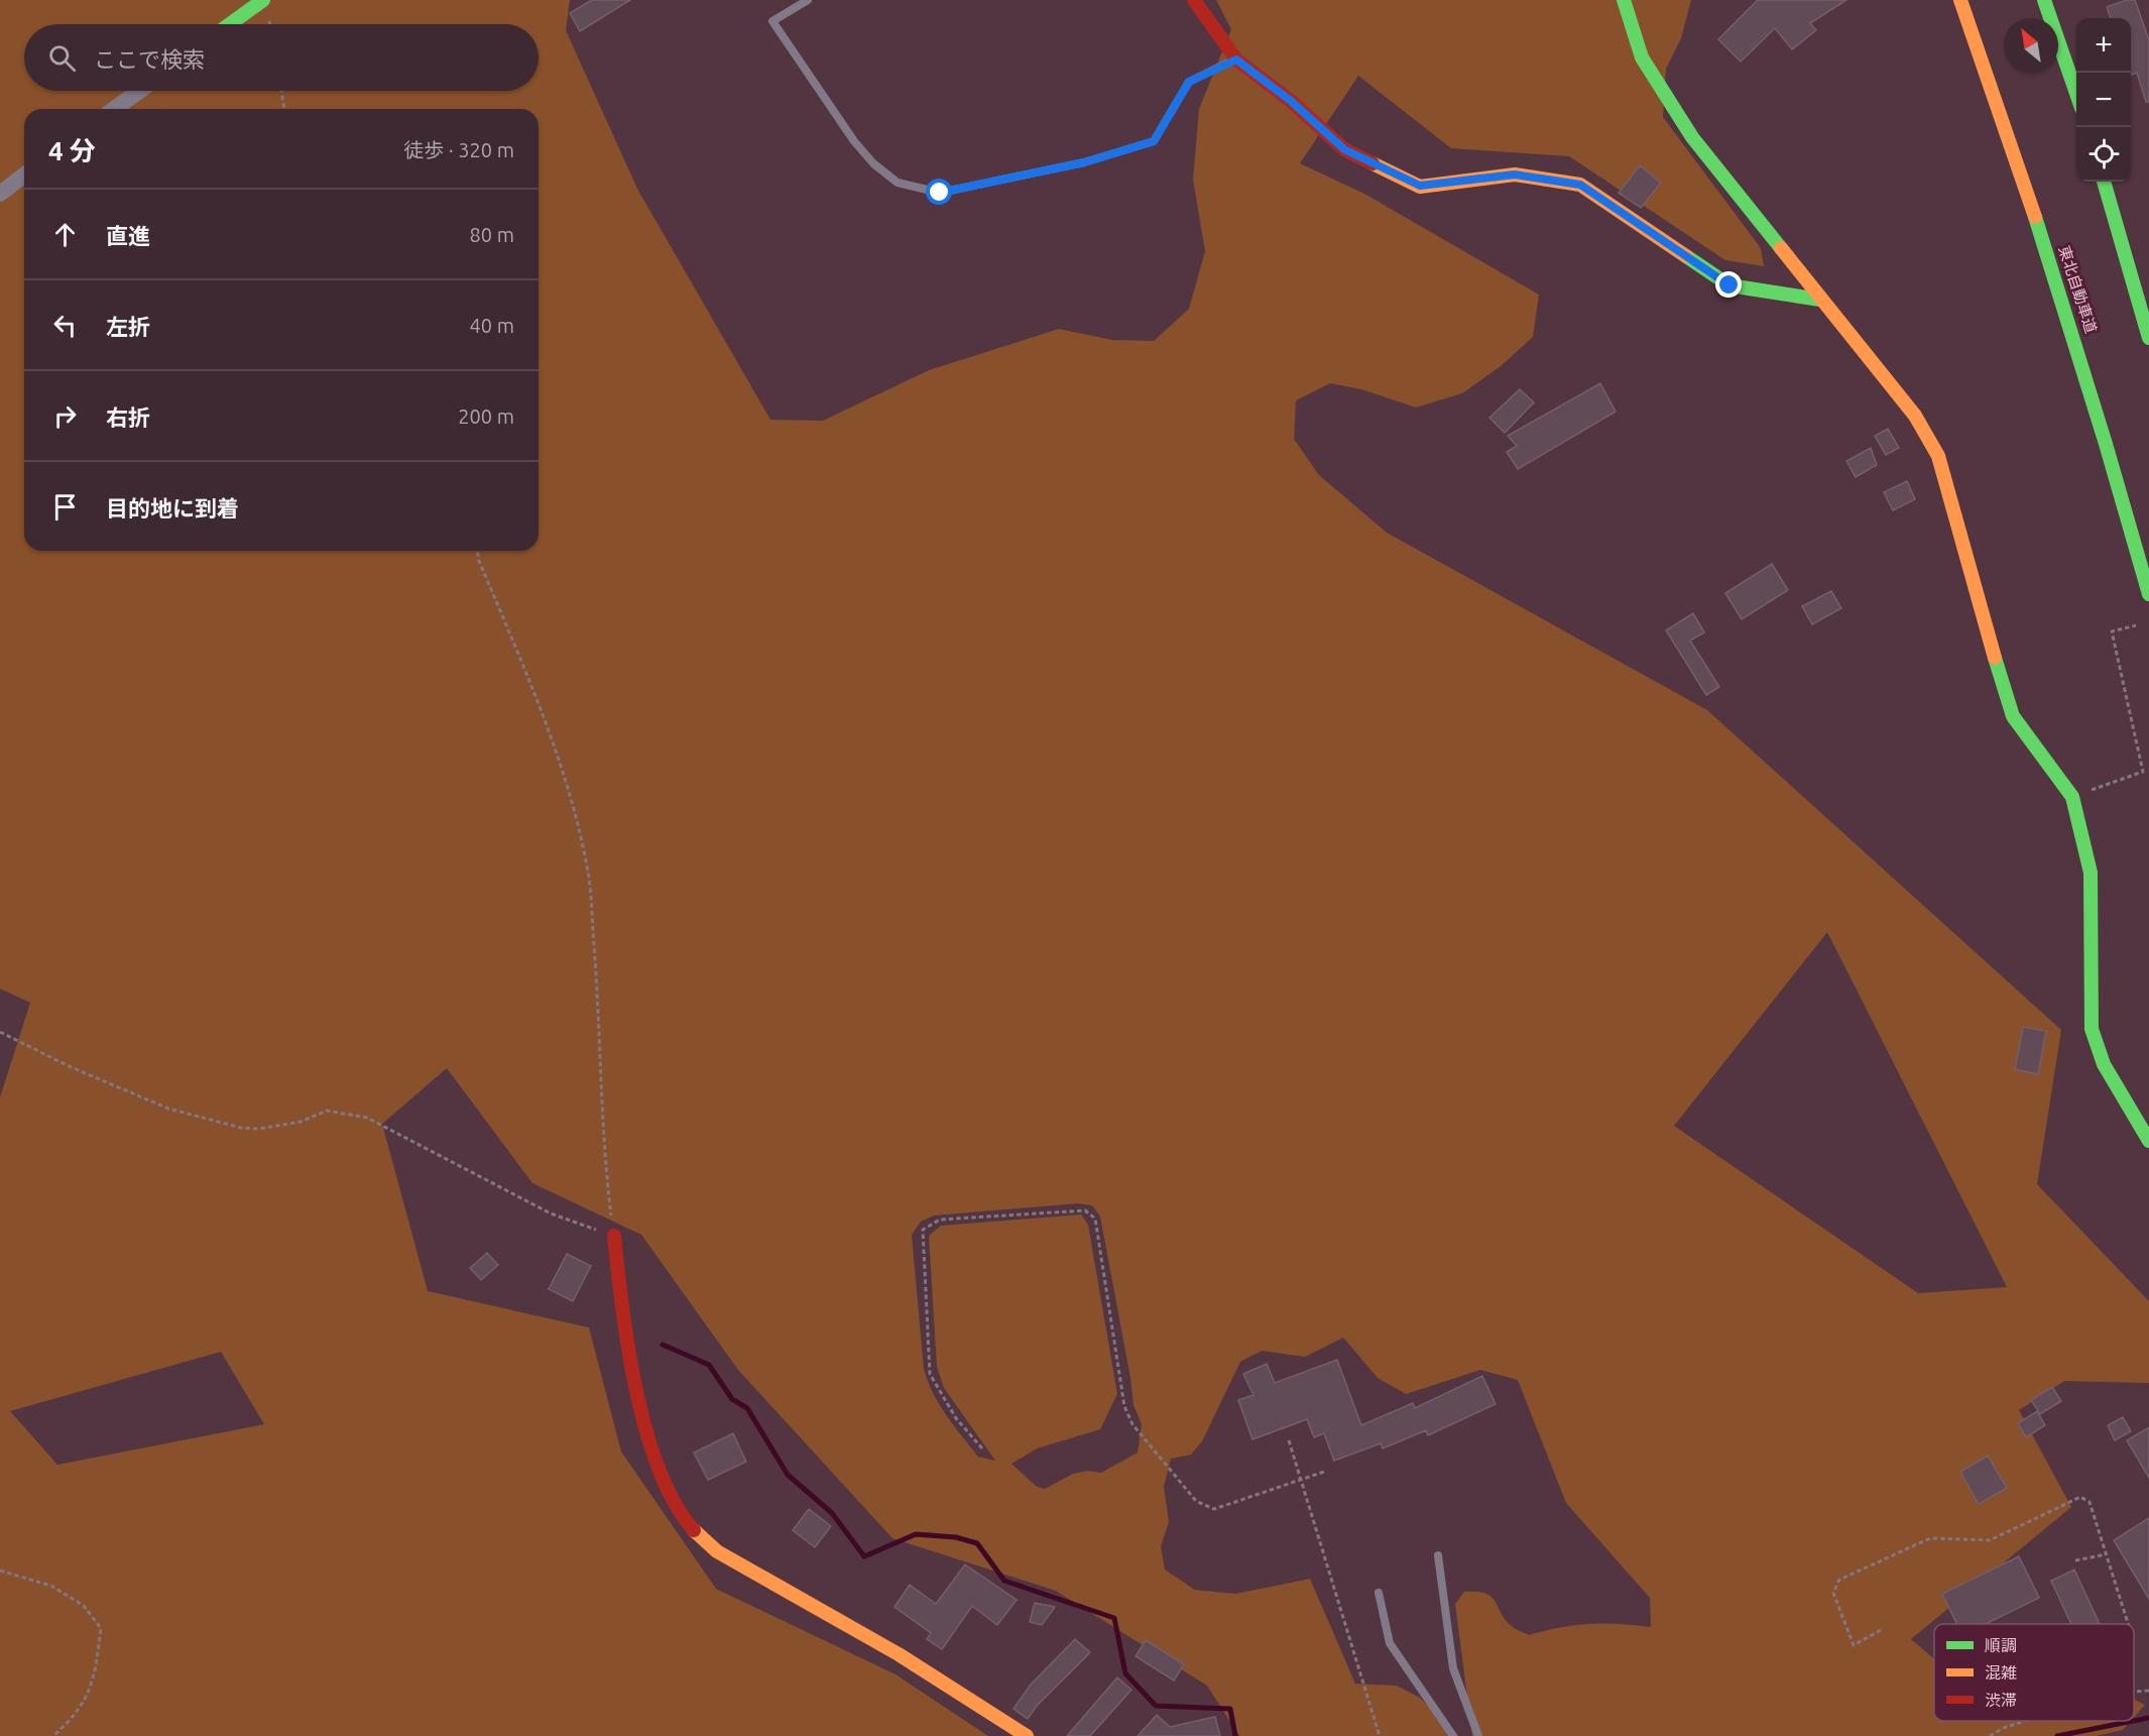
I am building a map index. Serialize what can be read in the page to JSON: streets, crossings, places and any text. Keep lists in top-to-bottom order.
{
  "streets": {
    "main road": ["東北自動車道"]
  },
  "legend": ["順調", "混雑", "渋滞"],
  "north": "top left",
  "page": {
    "map_buttons": ["+", "−"],
    "search": "ここで検索",
    "heading": ["4 分", "徒歩 · 320 m"],
    "list": [
      ["直進", "80 m"],
      ["左折", "40 m"],
      ["右折", "200 m"],
      "目的地に到着"
    ]
  }
}
